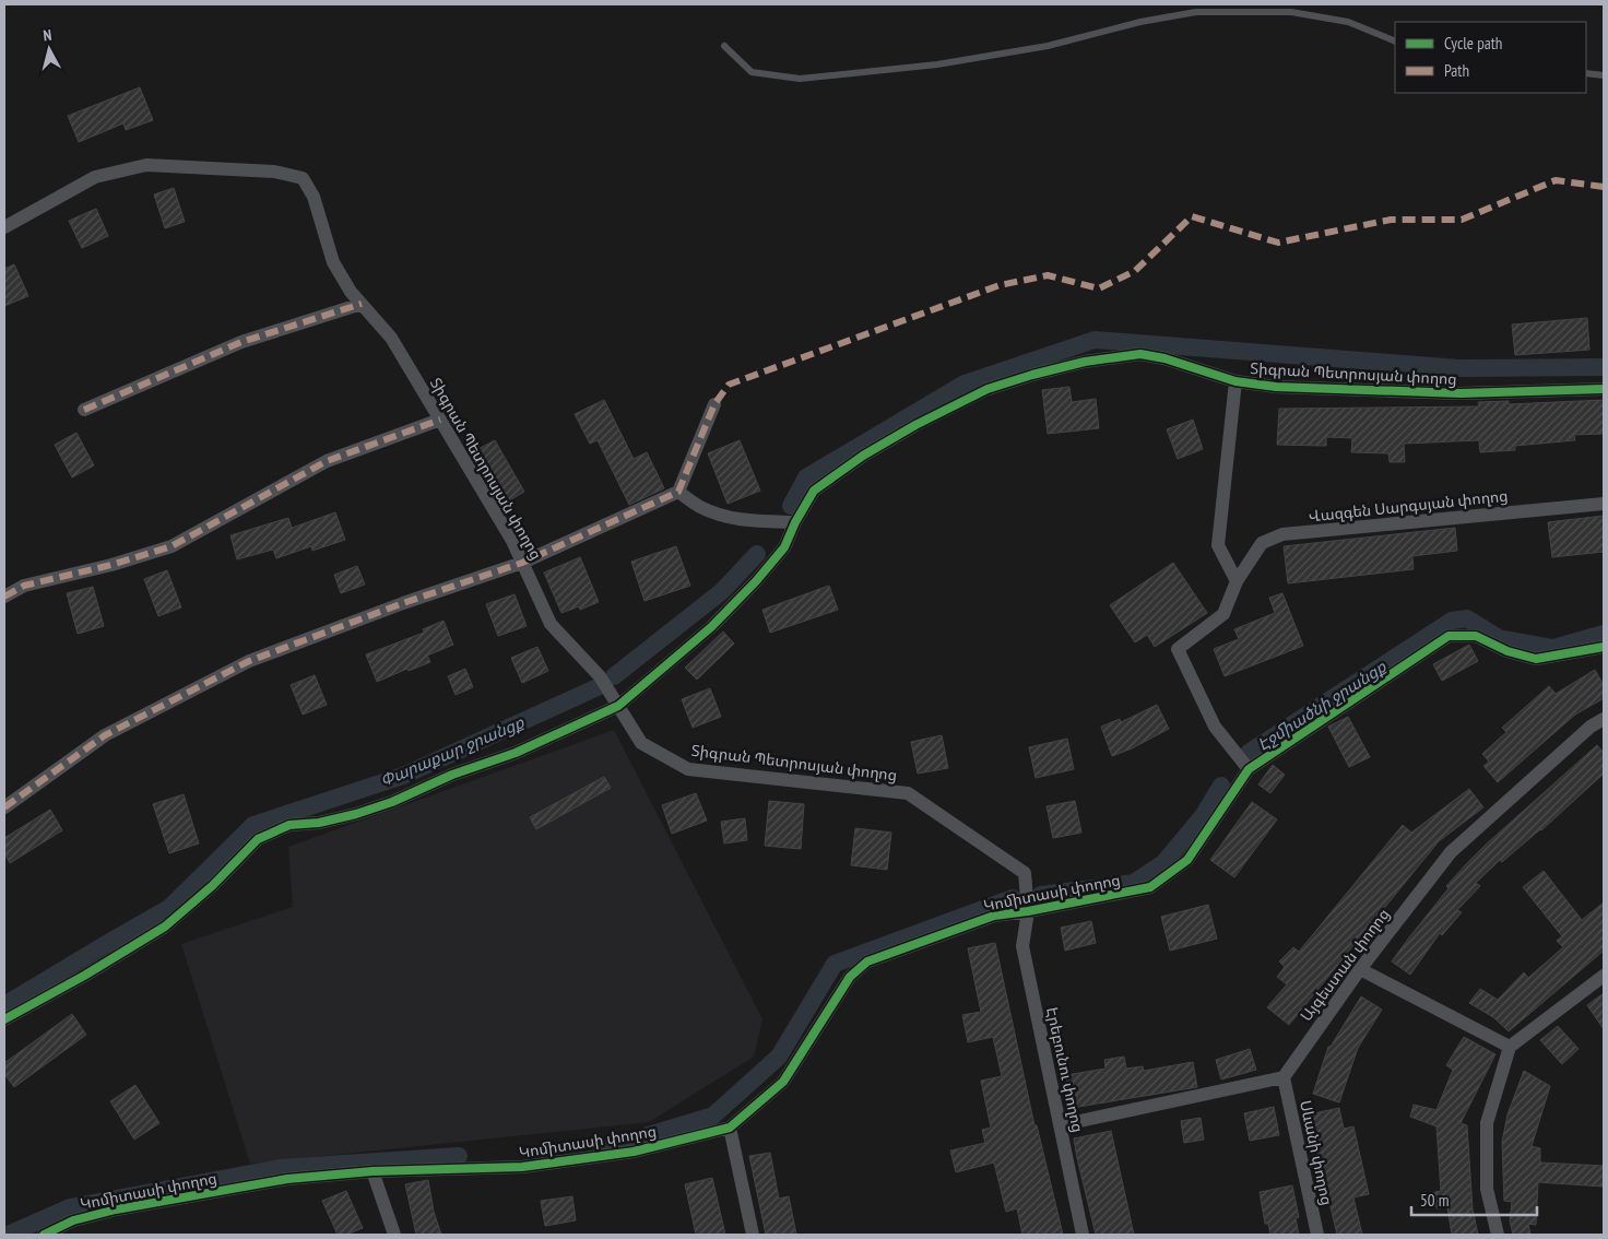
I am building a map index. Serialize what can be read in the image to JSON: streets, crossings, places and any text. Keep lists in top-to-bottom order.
{
  "streets": {
    "street": [
      "Տիգրան Պետրոսյան փողոց",
      "Վազգեն Սարգսյան փողոց",
      "Կոմիտասի փողոց",
      "Այգեստան փողոց",
      "Էրեբունու փողոց",
      "Սևանի փողոց"
    ]
  },
  "crossings": [
    ["Տիգրան Պետրոսյան փողոց", "Կոմիտասի փողոց"],
    ["Տիգրան Պետրոսյան փողոց", "Էրեբունու փողոց"],
    ["Վազգեն Սարգսյան փողոց", "Կոմիտասի փողոց"],
    ["Կոմիտասի փողոց", "Էրեբունու փողոց"],
    ["Այգեստան փողոց", "Սևանի փողոց"]
  ],
  "water": ["Էջմիածնի ջրանցք", "Փարաքար ջրանցք"],
  "legend": ["Cycle path", "Path"],
  "scale_bar": "50 m",
  "north": "top"
}
